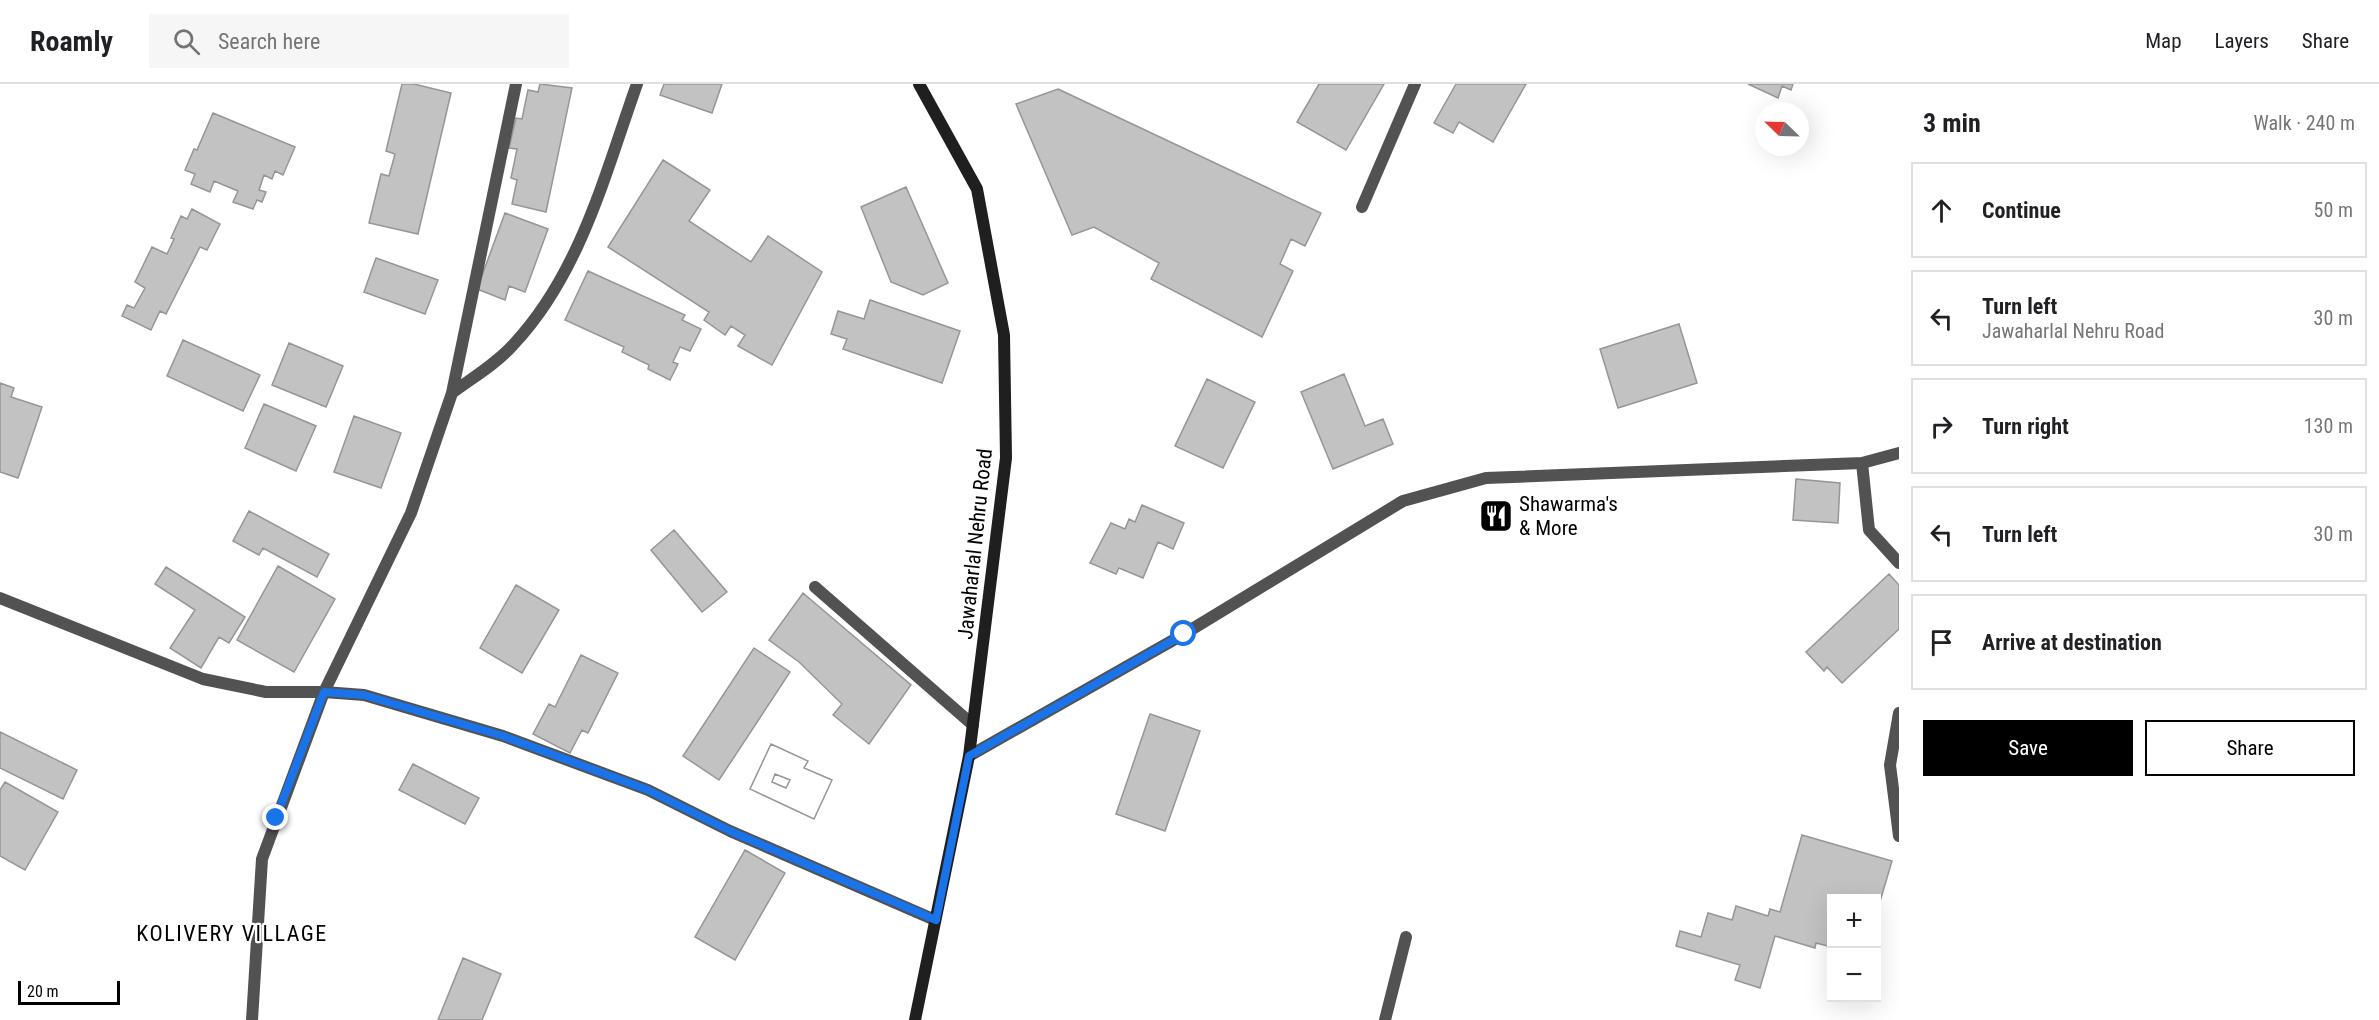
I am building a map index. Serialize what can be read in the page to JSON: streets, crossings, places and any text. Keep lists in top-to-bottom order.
{
  "streets": {
    "street": ["Jawaharlal Nehru Road"]
  },
  "districts": ["KOLIVERY VILLAGE"],
  "places": {
    "restaurant": ["Shawarma's & More"]
  },
  "scale_bar": "20 m",
  "north": "top left",
  "page": {
    "header": "Roamly",
    "search": "Search here",
    "nav": ["Map", "Layers", "Share"],
    "heading": ["3 min", "Walk · 240 m"],
    "list": [
      ["Continue", "50 m"],
      ["Turn left", "Jawaharlal Nehru Road", "30 m"],
      ["Turn right", "130 m"],
      ["Turn left", "30 m"],
      "Arrive at destination"
    ],
    "buttons": ["Save", "Share"],
    "map_buttons": ["+", "−"],
    "scale": "20 m"
  }
}
